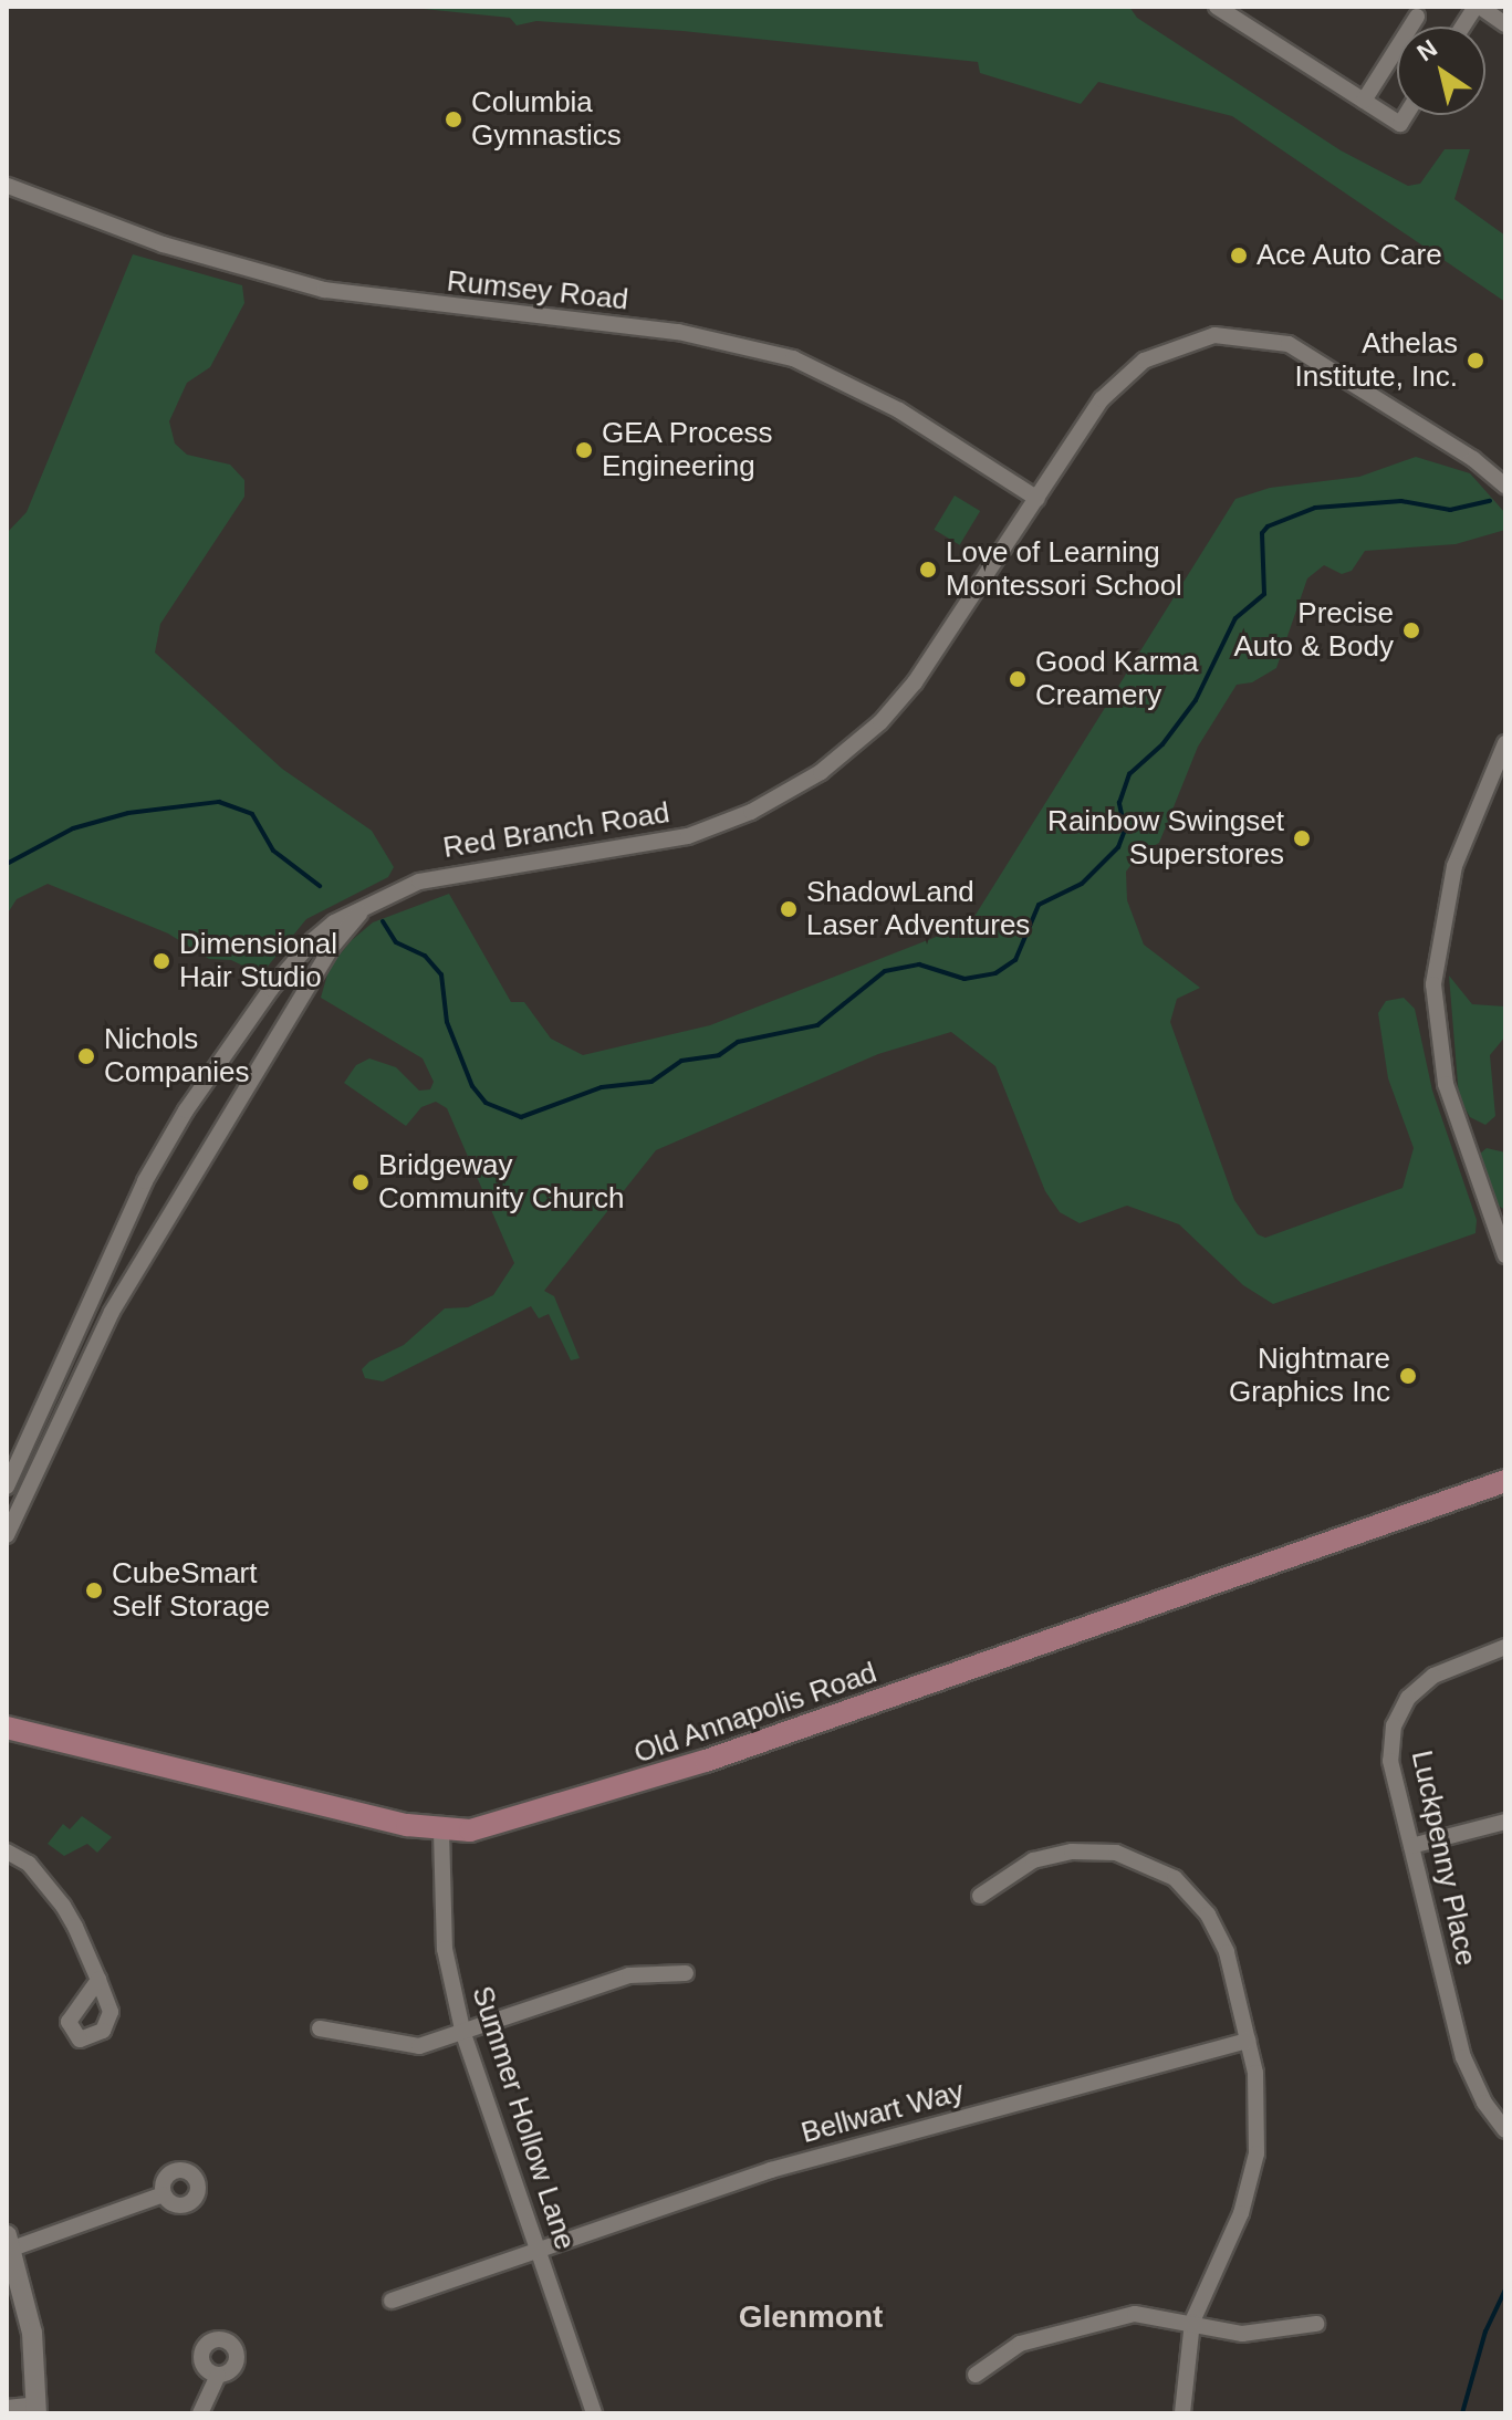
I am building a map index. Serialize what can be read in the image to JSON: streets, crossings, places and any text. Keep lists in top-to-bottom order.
{
  "streets": {
    "main road": ["Old Annapolis Road"],
    "street": [
      "Rumsey Road",
      "Red Branch Road",
      "Luckpenny Place",
      "Bellwart Way",
      "Summer Hollow Lane"
    ]
  },
  "crossings": [
    ["Rumsey Road", "Red Branch Road"],
    ["Old Annapolis Road", "Summer Hollow Lane"],
    ["Bellwart Way", "Summer Hollow Lane"]
  ],
  "districts": ["Glenmont"],
  "places": [
    "Columbia Gymnastics",
    "Ace Auto Care",
    "Athelas Institute, Inc.",
    "GEA Process Engineering",
    "Love of Learning Montessori School",
    "Precise Auto & Body",
    "Good Karma Creamery",
    "Rainbow Swingset Superstores",
    "ShadowLand Laser Adventures",
    "Dimensional Hair Studio",
    "Nichols Companies",
    "Bridgeway Community Church",
    "Nightmare Graphics Inc",
    "CubeSmart Self Storage"
  ],
  "north": "top left"
}
